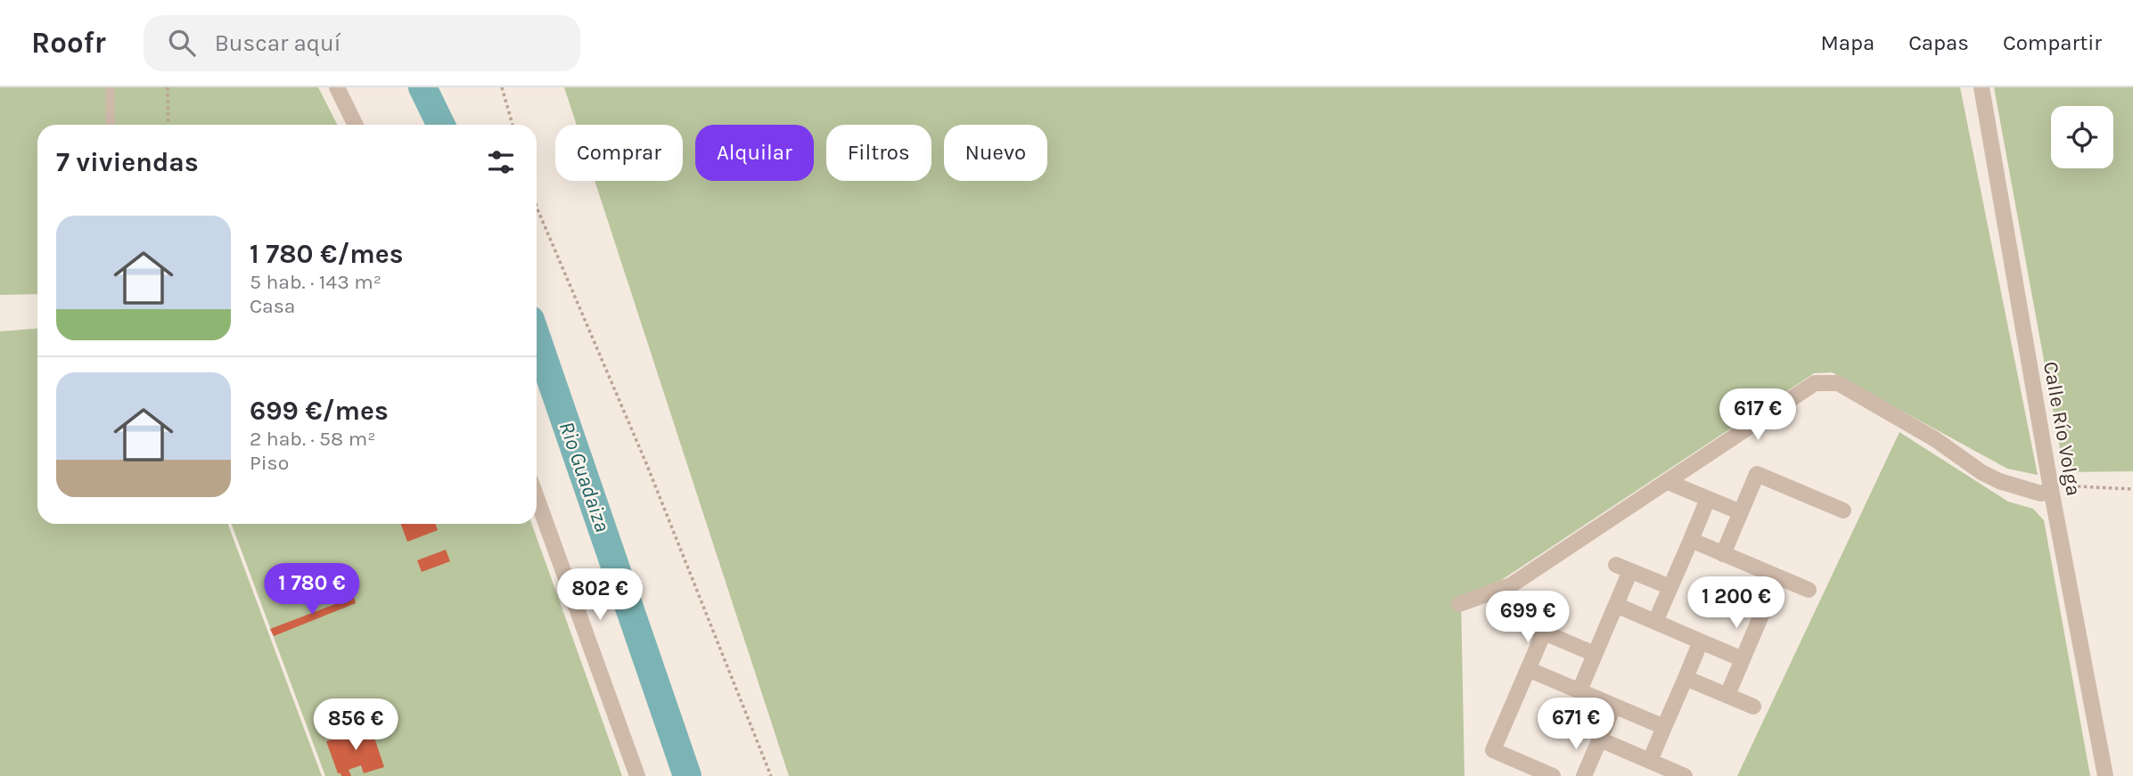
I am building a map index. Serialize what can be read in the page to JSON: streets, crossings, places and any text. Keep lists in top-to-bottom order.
{
  "streets": {
    "street": ["Calle Río Volga"]
  },
  "water": ["Rio Guadaiza"],
  "page": {
    "header": "Roofr",
    "search": "Buscar aquí",
    "nav": ["Mapa", "Capas", "Compartir"],
    "chip": [
      "Comprar",
      "Alquilar",
      "Filtros",
      "Nuevo"
    ],
    "heading": "7 viviendas",
    "list": [
      {
        "name": "1 780 €/mes",
        "note": "5 hab. · 143 m² · Casa"
      },
      {
        "name": "699 €/mes",
        "note": "2 hab. · 58 m² · Piso"
      }
    ],
    "price": [
      "617 €",
      "1 780 €",
      "802 €",
      "1 200 €",
      "699 €",
      "671 €",
      "856 €"
    ]
  }
}
